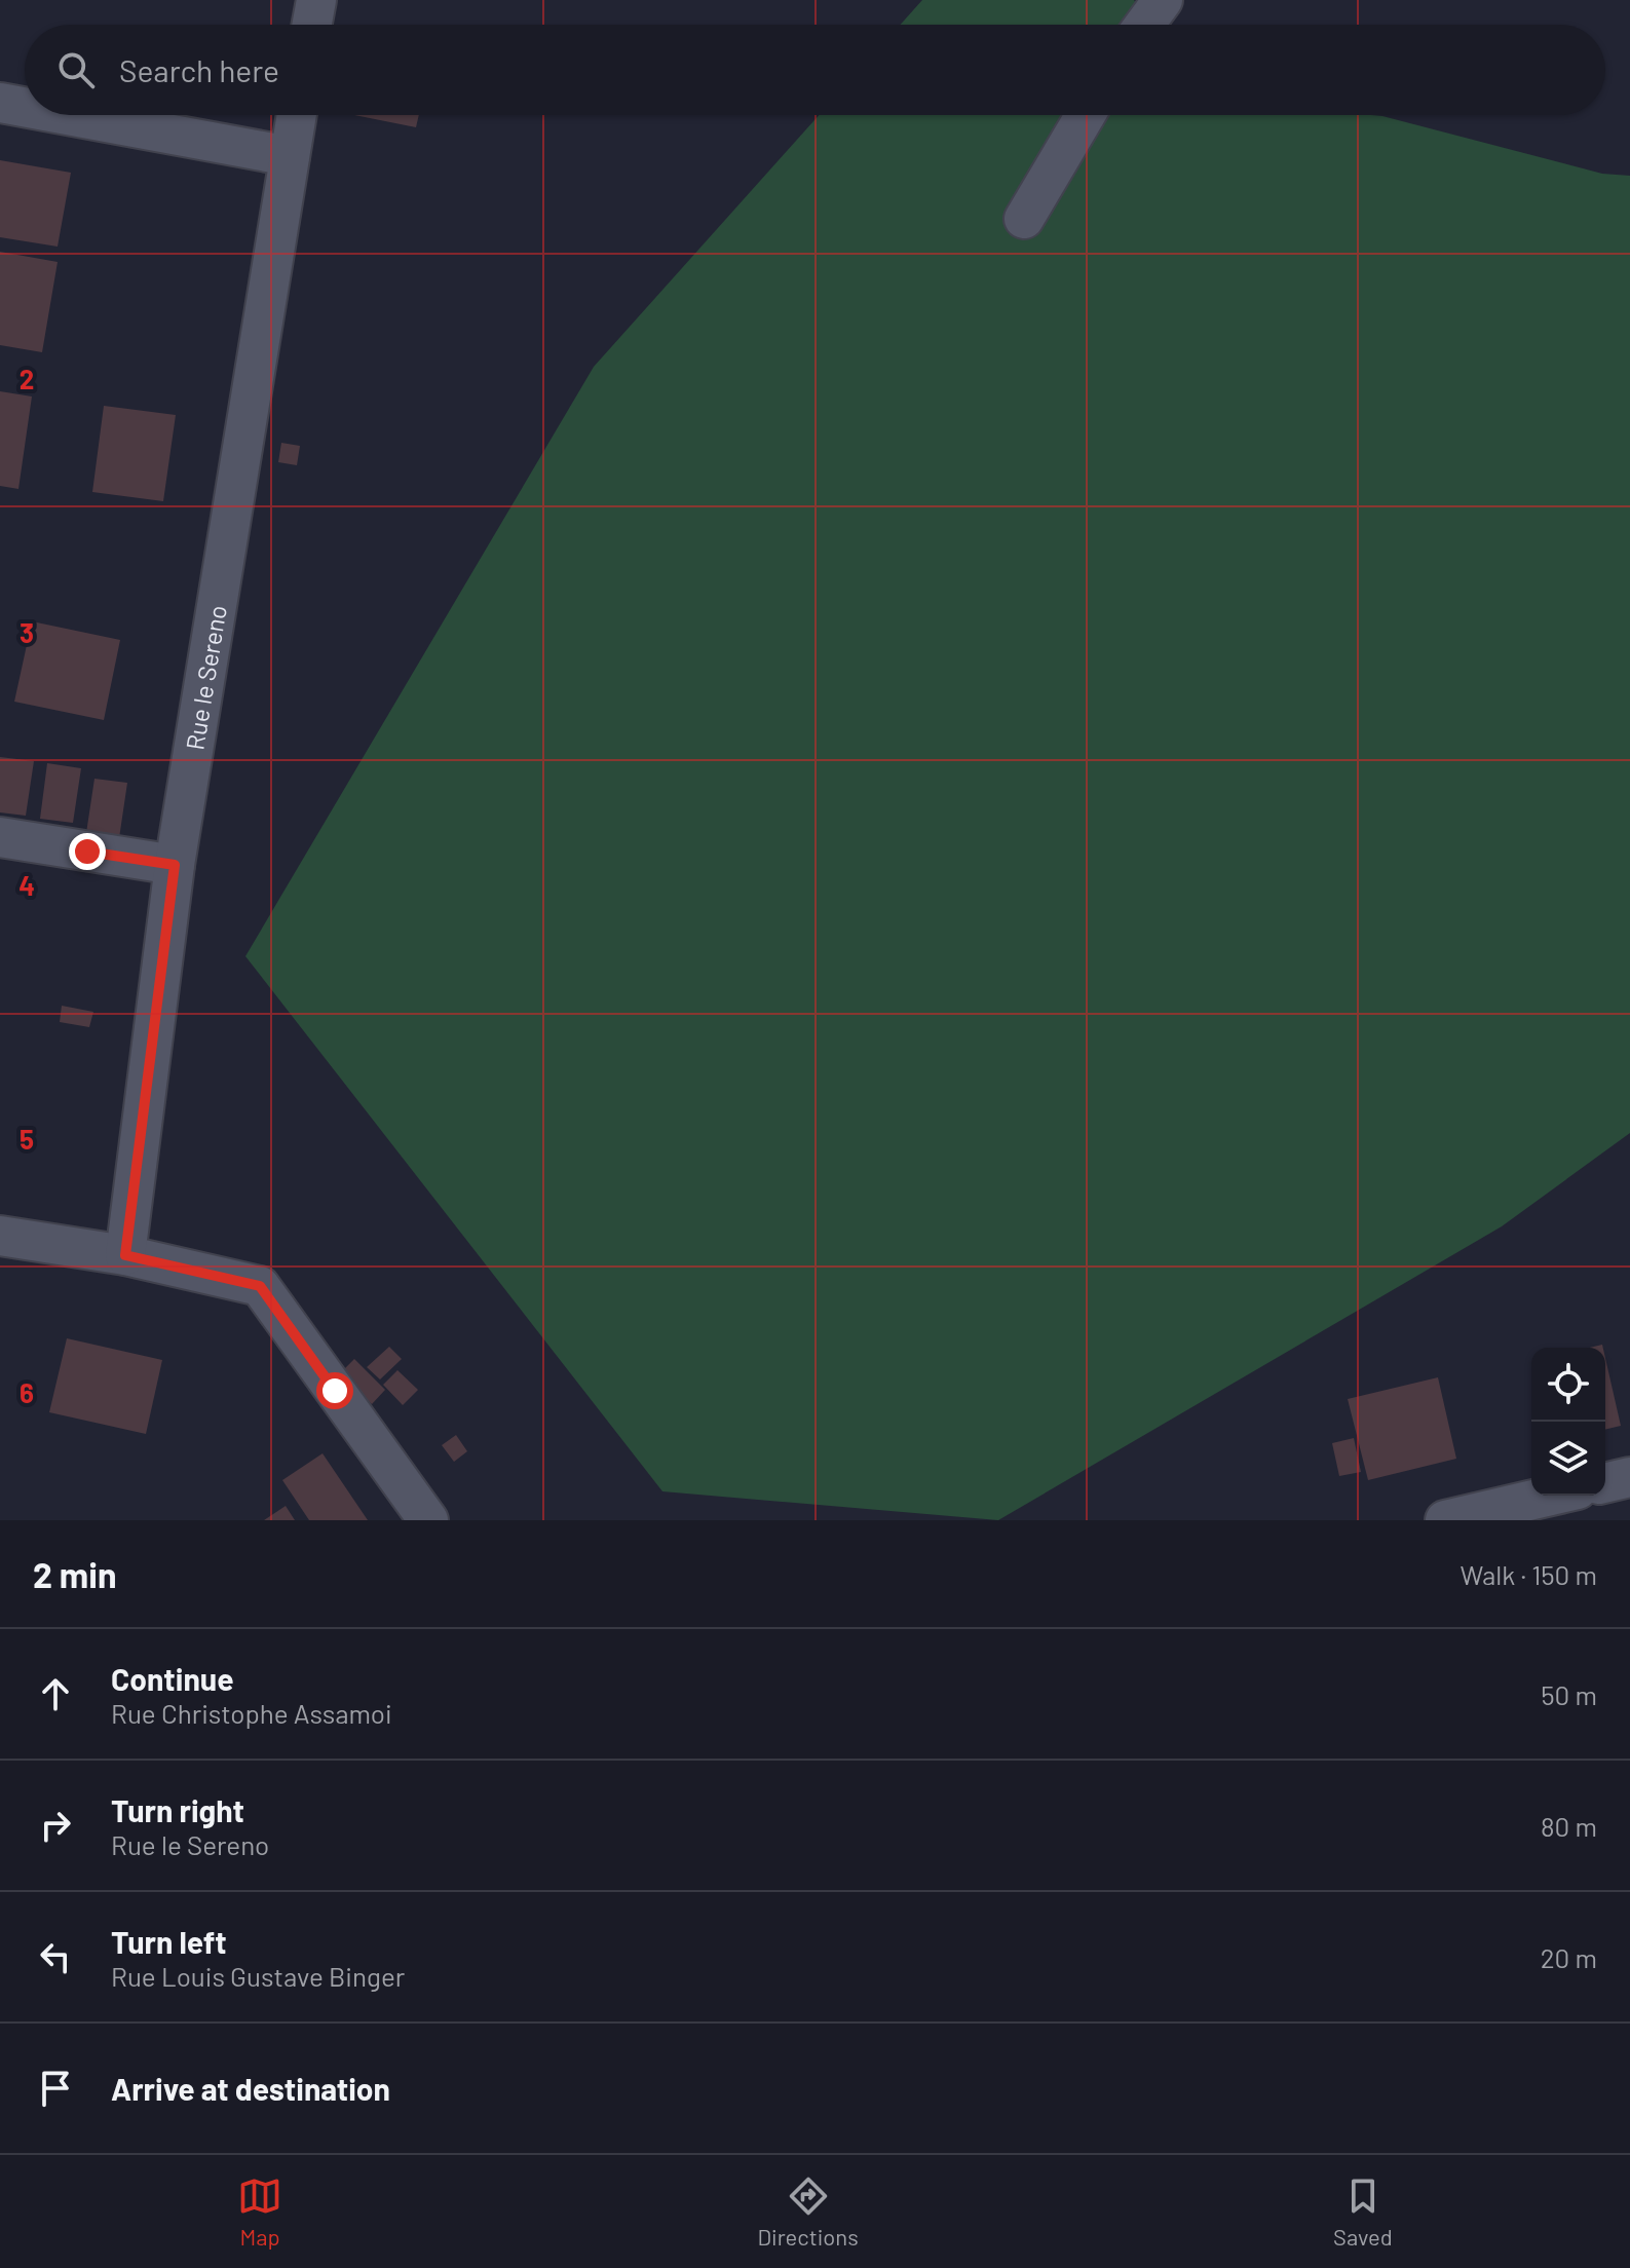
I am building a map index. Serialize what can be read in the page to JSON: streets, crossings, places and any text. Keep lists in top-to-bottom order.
{
  "streets": {
    "street": ["Rue le Sereno"]
  },
  "page": {
    "search": "Search here",
    "heading": ["2 min", "Walk · 150 m"],
    "list": [
      ["Continue", "Rue Christophe Assamoi", "50 m"],
      ["Turn right", "Rue le Sereno", "80 m"],
      ["Turn left", "Rue Louis Gustave Binger", "20 m"],
      "Arrive at destination"
    ],
    "nav": ["Map", "Directions", "Saved"]
  },
  "grid": {
    "rows": [
      "2",
      "3",
      "4",
      "5",
      "6"
    ]
  }
}
